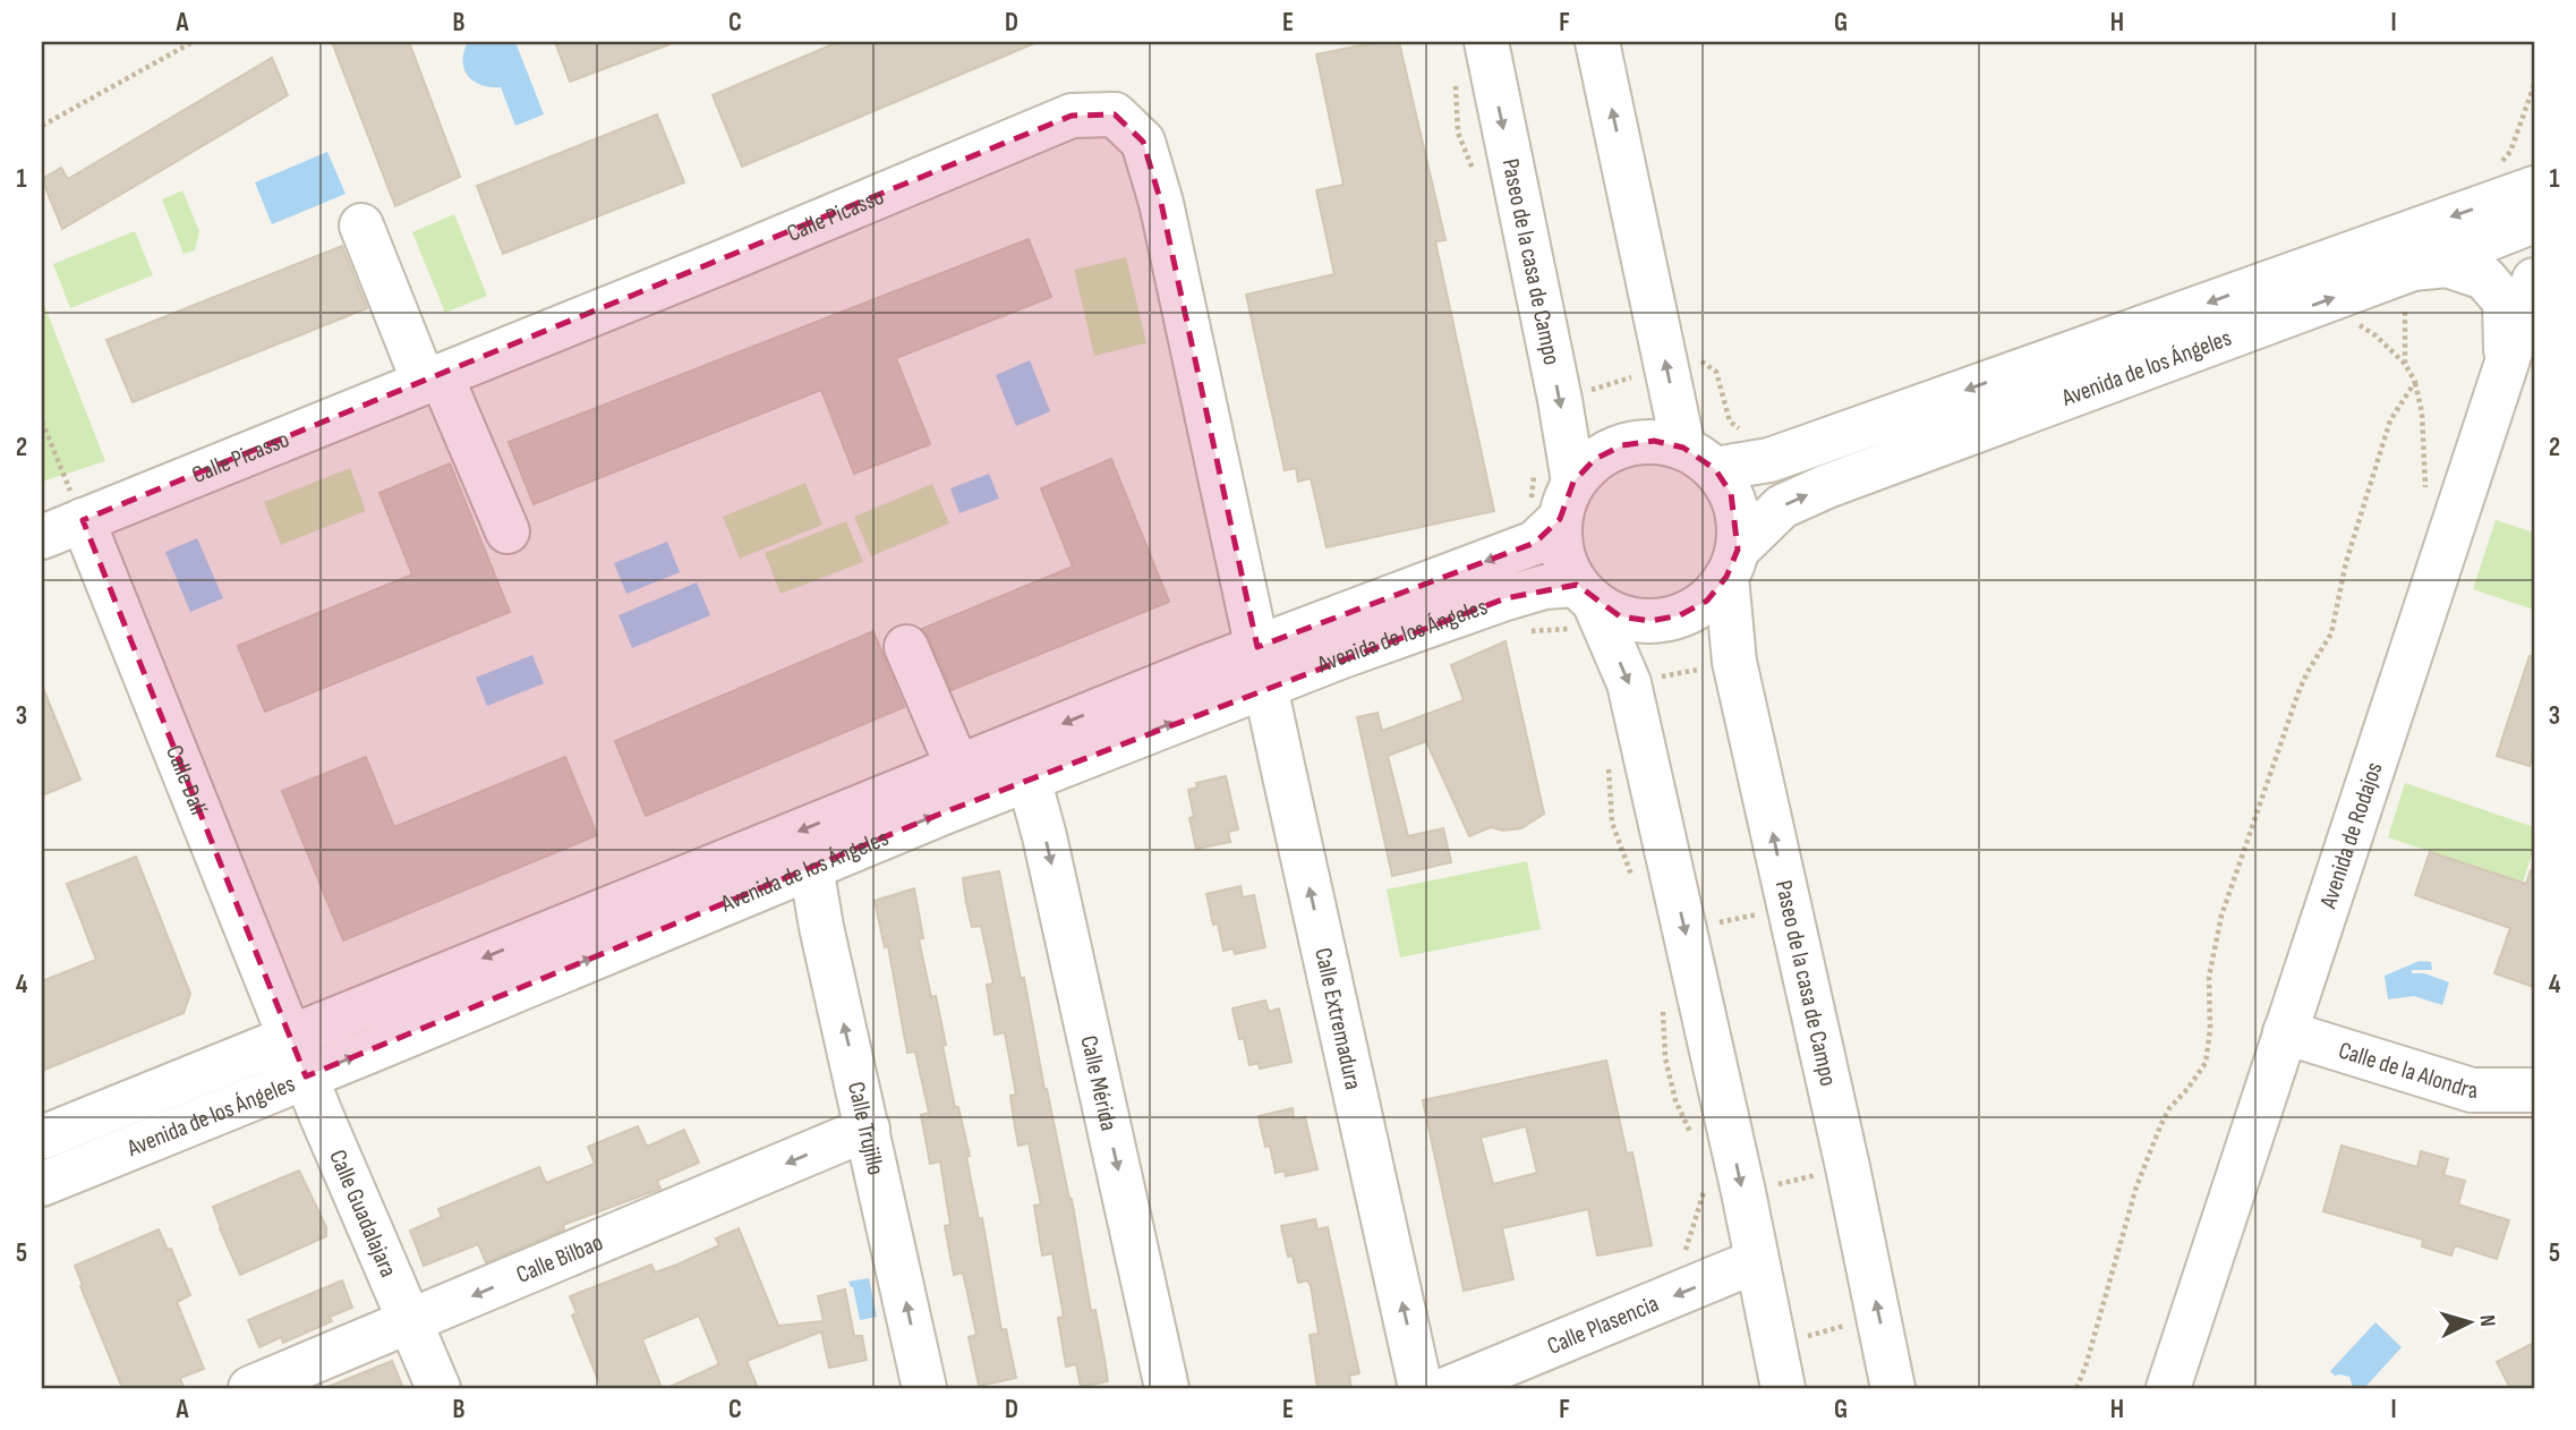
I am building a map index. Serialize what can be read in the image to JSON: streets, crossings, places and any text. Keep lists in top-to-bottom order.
{
  "streets": {
    "street": [
      "Calle Picasso",
      "Paseo de la casa de Campo",
      "Avenida de los Ángeles",
      "Calle Dalí",
      "Avenida de Rodajos",
      "Calle Extremadura",
      "Calle de la Alondra",
      "Calle Mérida",
      "Calle Trujillo",
      "Calle Guadalajara",
      "Calle Bilbao",
      "Calle Plasencia"
    ]
  },
  "crossings": [
    ["Calle Picasso", "Avenida de los Ángeles"],
    ["Calle Picasso", "Calle Dalí"],
    ["Calle Picasso", "Calle Extremadura"],
    ["Paseo de la casa de Campo", "Avenida de los Ángeles"],
    ["Avenida de los Ángeles", "Calle Dalí"],
    ["Avenida de los Ángeles", "Avenida de Rodajos"],
    ["Avenida de los Ángeles", "Calle Extremadura"],
    ["Avenida de los Ángeles", "Calle Mérida"],
    ["Avenida de los Ángeles", "Calle Trujillo"],
    ["Avenida de los Ángeles", "Calle Guadalajara"],
    ["Calle Dalí", "Calle Guadalajara"],
    ["Avenida de Rodajos", "Calle de la Alondra"],
    ["Calle Trujillo", "Calle Bilbao"],
    ["Calle Guadalajara", "Calle Bilbao"]
  ],
  "one_way": [
    "Calle Mérida",
    "Calle Trujillo",
    "Calle Bilbao",
    "Calle Plasencia"
  ],
  "north": "right",
  "grid": {
    "columns": [
      "A",
      "B",
      "C",
      "D",
      "E",
      "F",
      "G",
      "H",
      "I"
    ],
    "rows": [
      "1",
      "2",
      "3",
      "4",
      "5"
    ]
  }
}
